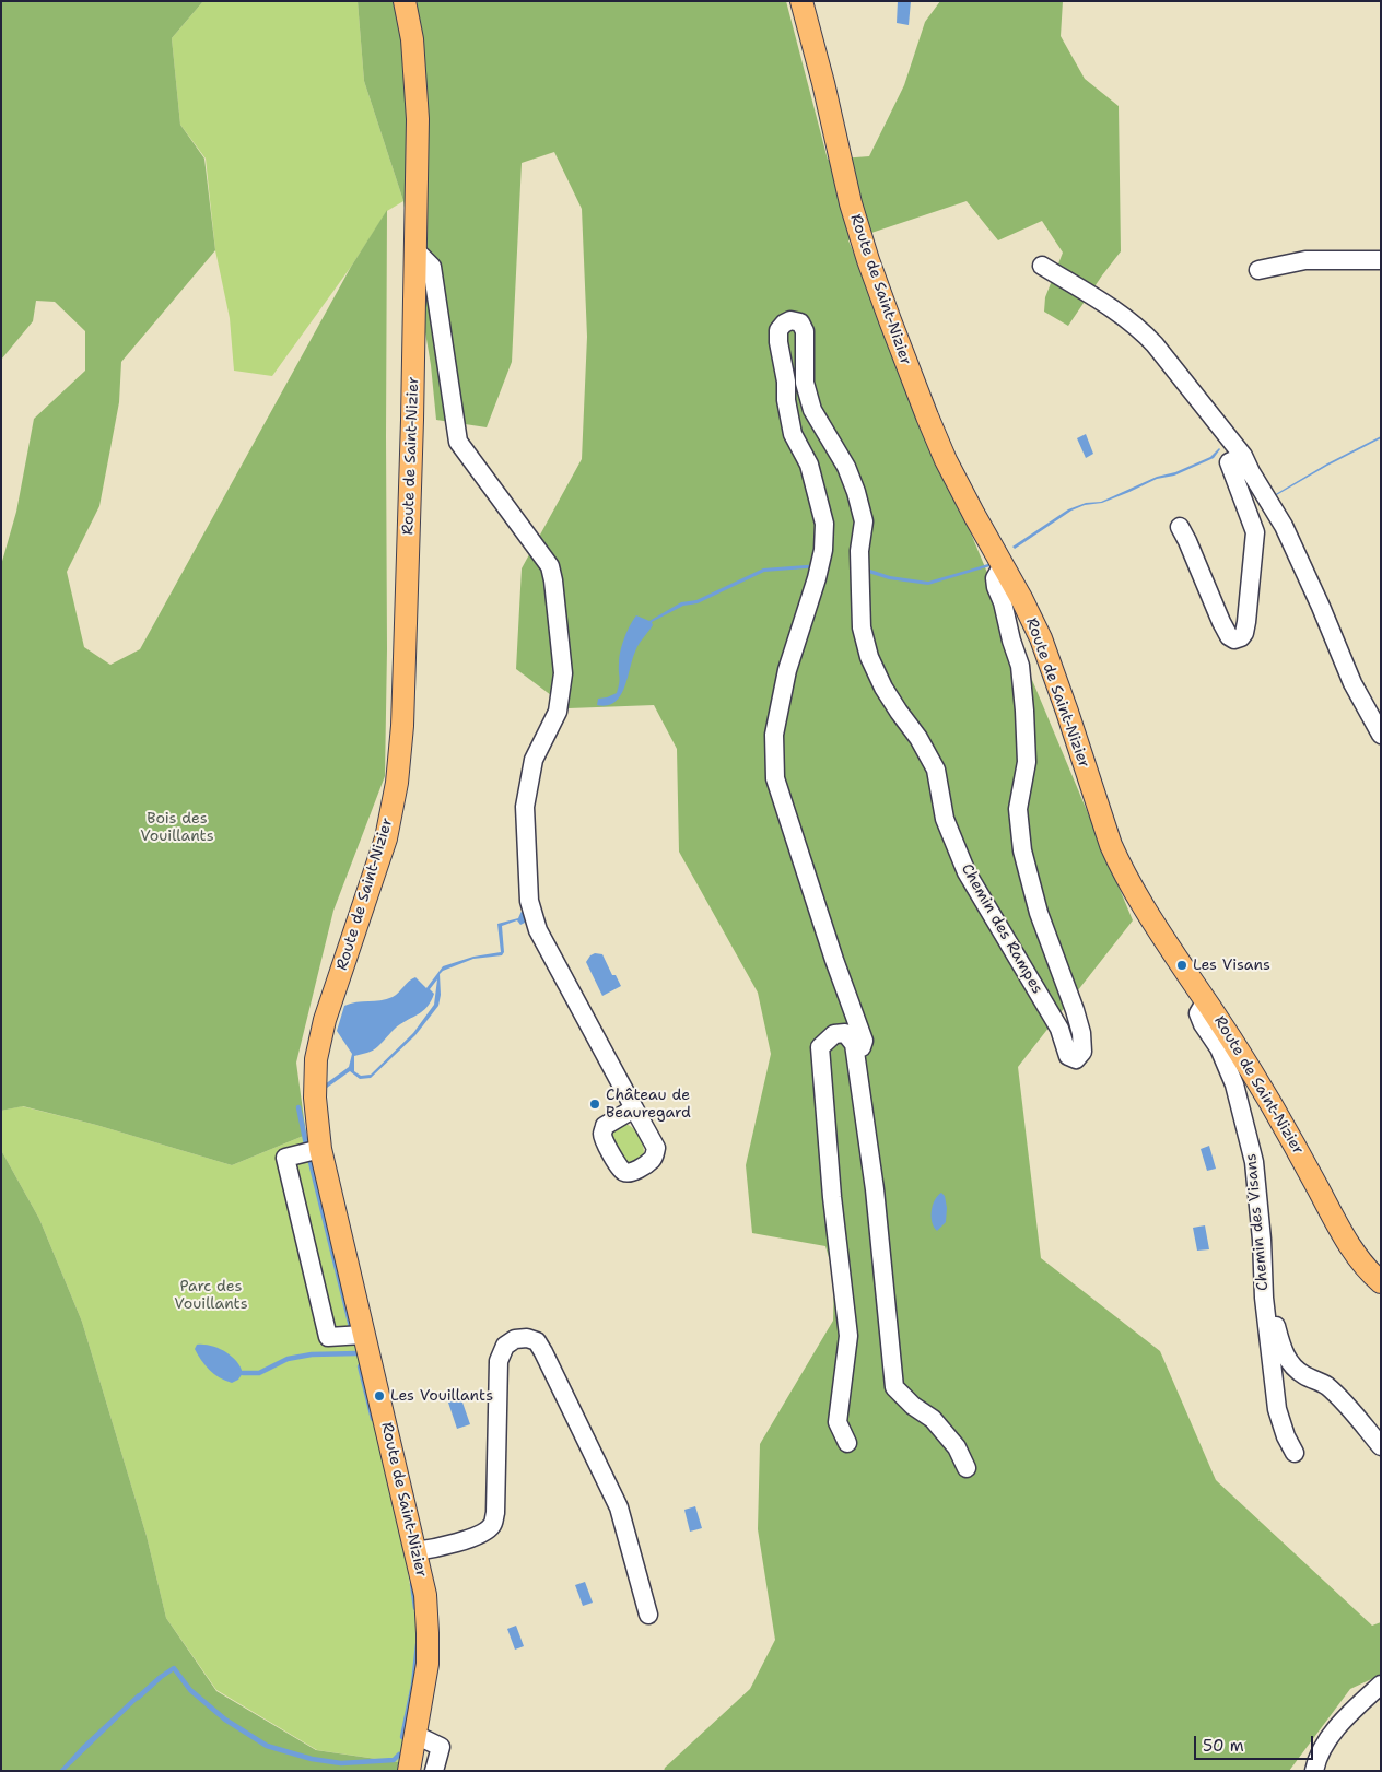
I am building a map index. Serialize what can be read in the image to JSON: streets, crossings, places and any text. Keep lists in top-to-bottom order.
{
  "streets": {
    "main road": ["Route de Saint-Nizier"],
    "street": ["Chemin des Rampes", "Chemin des Visans"]
  },
  "crossings": [
    ["Route de Saint-Nizier", "Chemin des Rampes"],
    ["Route de Saint-Nizier", "Chemin des Visans"]
  ],
  "parks": ["Bois des Vouillants", "Parc des Vouillants"],
  "places": ["Les Visans", "Château de Beauregard", "Les Vouillants"],
  "scale_bar": "50 m"
}
